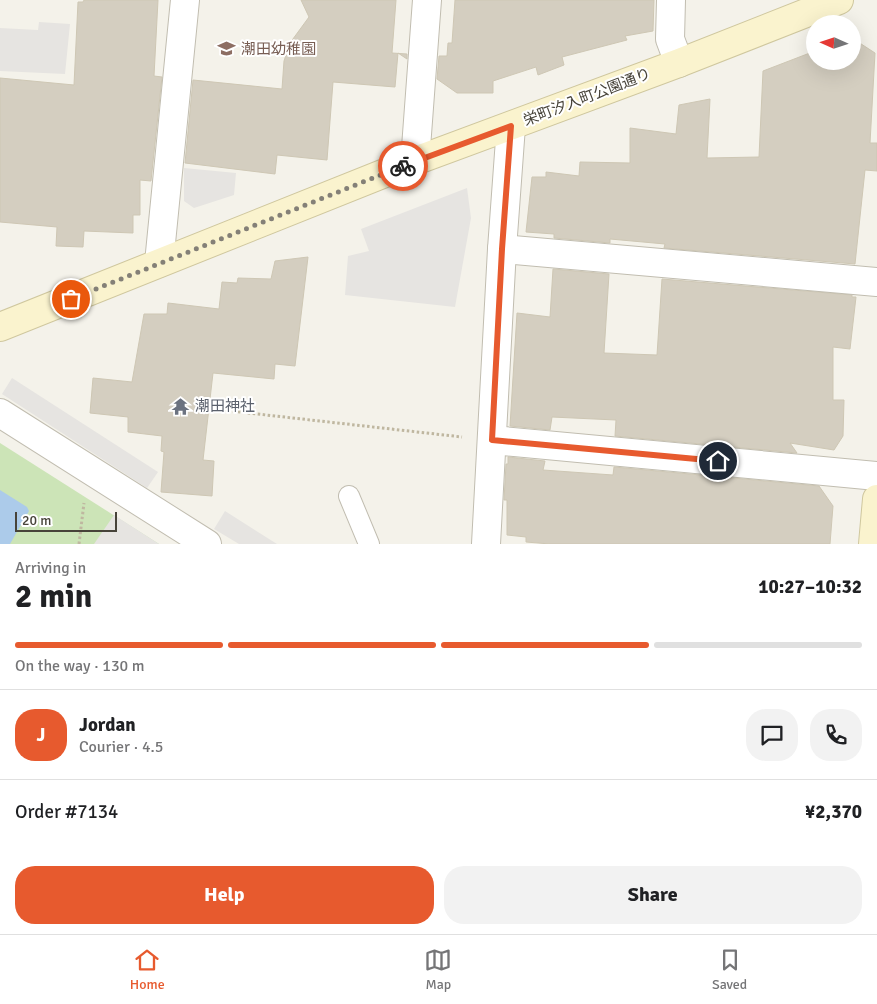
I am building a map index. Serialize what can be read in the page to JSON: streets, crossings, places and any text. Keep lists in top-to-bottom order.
{
  "streets": {
    "street": ["栄町汐入町公園通り"]
  },
  "places": {
    "school or university": ["潮田幼稚園"],
    "temple": ["潮田神社"]
  },
  "scale_bar": "20 m",
  "north": "left",
  "page": {
    "scale": "20 m",
    "heading": ["2 min", "Arriving in", "10:27–10:32"],
    "panel": [
      "Jordan",
      "Courier · 4.5",
      "Order #7134",
      "¥2,370"
    ],
    "bar": "On the way · 130 m",
    "round": "J",
    "buttons": ["Help", "Share"],
    "tabs": ["Home", "Map", "Saved"]
  }
}
